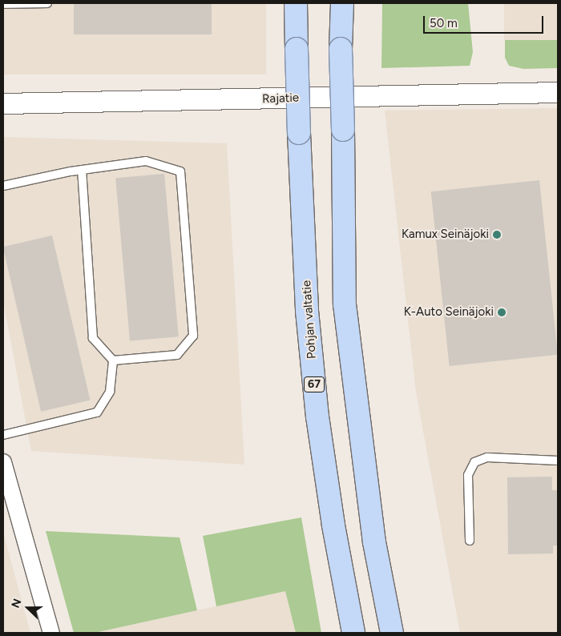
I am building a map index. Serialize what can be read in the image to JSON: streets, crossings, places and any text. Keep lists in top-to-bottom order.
{
  "streets": {
    "highway": ["Pohjan valtatie", "67"],
    "street": ["Rajatie"]
  },
  "places": ["Kamux Seinäjoki", "K-Auto Seinäjoki"],
  "scale_bar": "50 m",
  "north": "left"
}
